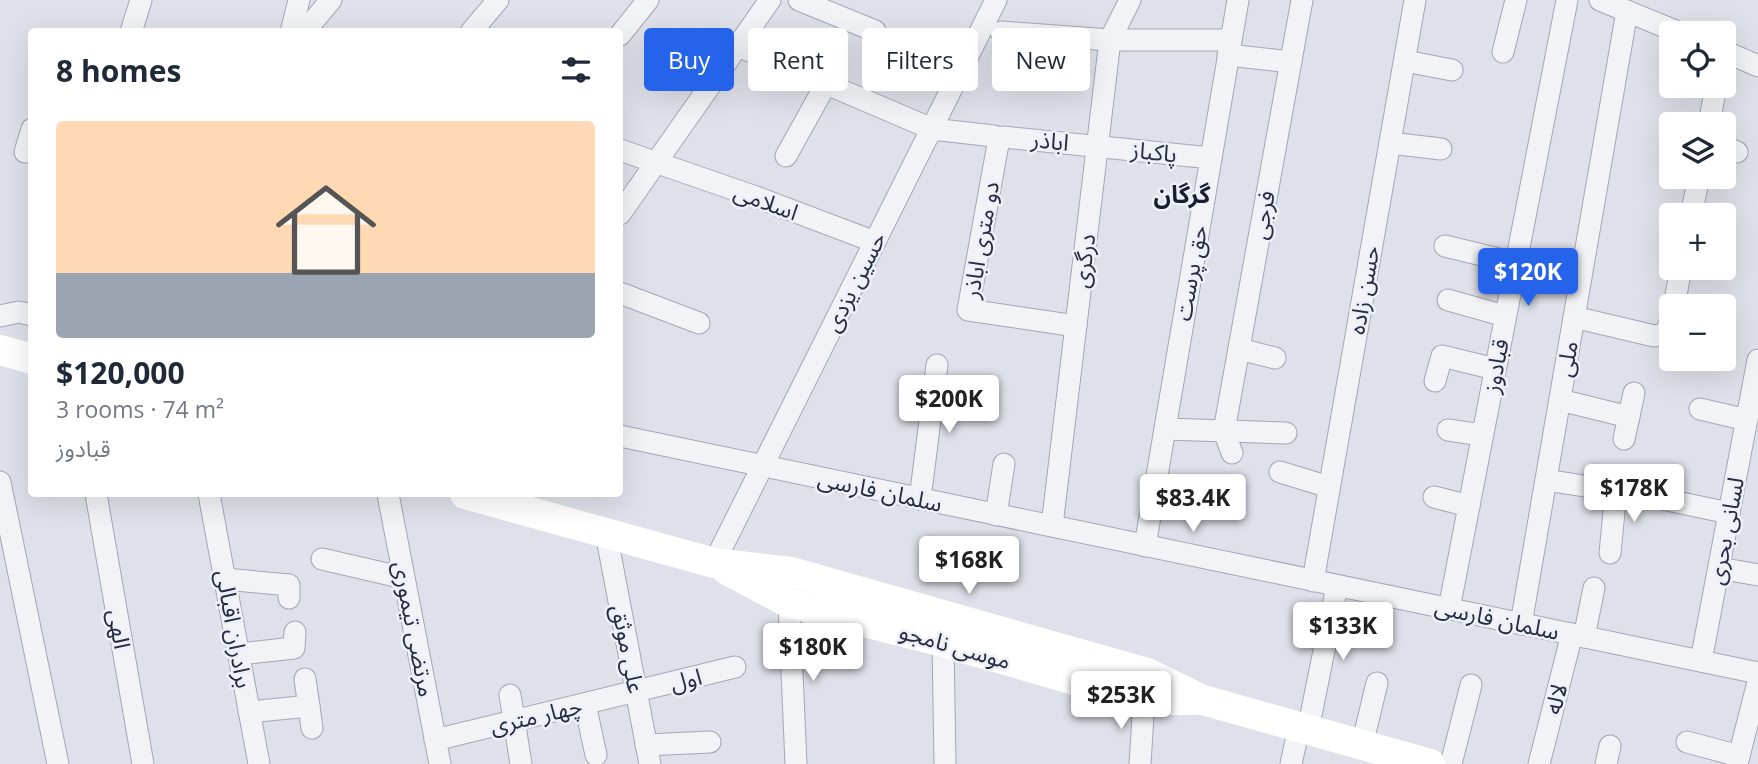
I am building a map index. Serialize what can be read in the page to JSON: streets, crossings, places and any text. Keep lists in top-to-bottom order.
{
  "streets": {
    "main road": ["موسی نامجو"],
    "street": [
      "اباذر",
      "پاکباز",
      "اسلامی",
      "فرجی",
      "دو متری اباذر",
      "درگری",
      "حق پرست",
      "حسین یزدی",
      "حسن زاده",
      "ملی",
      "قبادوز",
      "سلمان فارسی",
      "لسانی بحری",
      "الهی",
      "برادران اقبالی",
      "مرتضی تیموری",
      "علی موثق",
      "اول",
      "لاله",
      "چهار متری"
    ]
  },
  "crossings": [
    ["اباذر", "پاکباز"],
    ["اباذر", "دو متری اباذر"],
    ["اباذر", "درگری"],
    ["اباذر", "حسین یزدی"],
    ["پاکباز", "درگری"],
    ["پاکباز", "حق پرست"],
    ["اسلامی", "حسین یزدی"],
    ["دو متری اباذر", "درگری"],
    ["درگری", "سلمان فارسی"],
    ["حق پرست", "سلمان فارسی"],
    ["حسین یزدی", "سلمان فارسی"],
    ["حسین یزدی", "موسی نامجو"],
    ["حسن زاده", "سلمان فارسی"],
    ["ملی", "سلمان فارسی"],
    ["قبادوز", "سلمان فارسی"],
    ["سلمان فارسی", "لسانی بحری"],
    ["سلمان فارسی", "لاله"],
    ["مرتضی تیموری", "چهار متری"],
    ["موسی نامجو", "علی موثق"],
    ["علی موثق", "اول"],
    ["علی موثق", "چهار متری"],
    ["اول", "چهار متری"]
  ],
  "districts": ["گرگان"],
  "page": {
    "map_buttons": ["+", "−"],
    "chip": [
      "Buy",
      "Rent",
      "Filters",
      "New"
    ],
    "heading": "8 homes",
    "list": [
      {
        "name": "$120,000",
        "note": "3 rooms · 74 m² · قبادوز"
      }
    ],
    "price": [
      "$120K",
      "$200K",
      "$178K",
      "$83.4K",
      "$168K",
      "$133K",
      "$180K",
      "$253K"
    ]
  }
}
